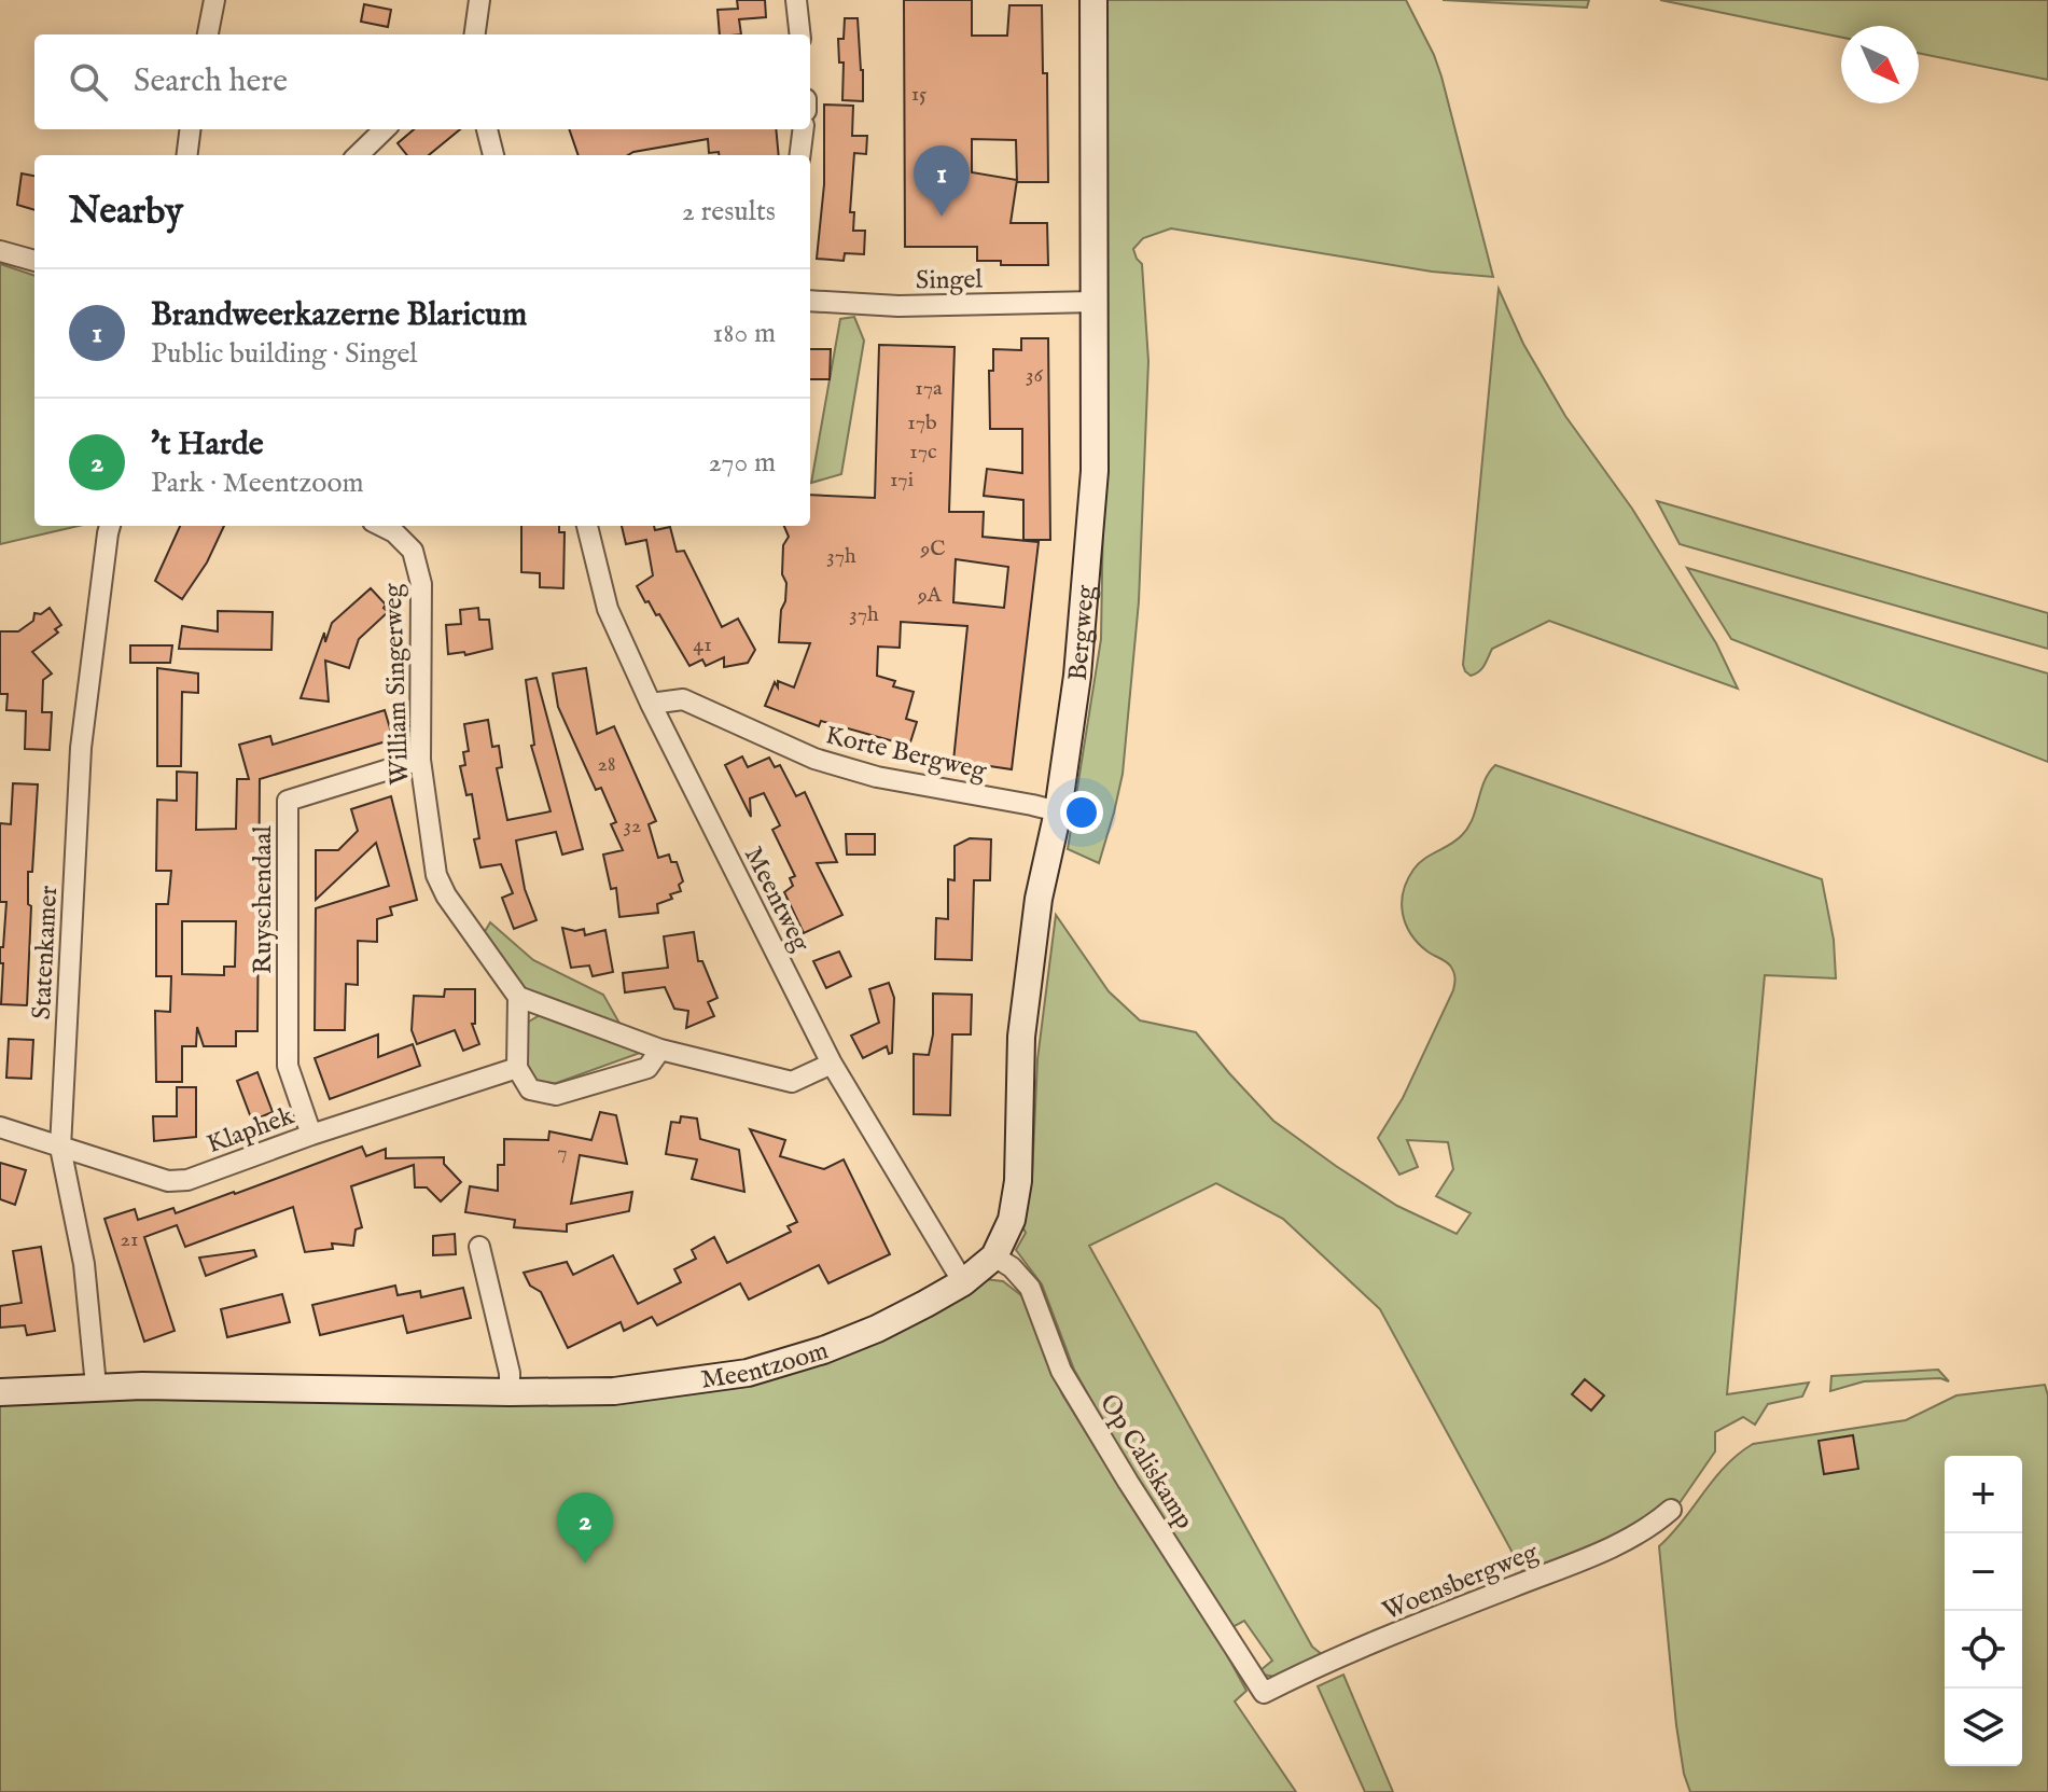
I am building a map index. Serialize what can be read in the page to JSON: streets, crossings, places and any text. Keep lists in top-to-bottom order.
{
  "streets": {
    "street": [
      "Singel",
      "Bergweg",
      "William Singerweg",
      "Korte Bergweg",
      "Meentweg",
      "Ruyschendaal",
      "Statenkamer",
      "Klaphek",
      "Meentzoom",
      "Op Caliskamp",
      "Woensbergweg"
    ]
  },
  "crossings": [
    ["Singel", "Bergweg"],
    ["Bergweg", "Korte Bergweg"],
    ["Bergweg", "Meentzoom"],
    ["Bergweg", "Op Caliskamp"],
    ["William Singerweg", "Ruyschendaal"],
    ["Korte Bergweg", "Meentweg"],
    ["Meentweg", "Meentzoom"],
    ["Ruyschendaal", "Klaphek"],
    ["Statenkamer", "Klaphek"],
    ["Statenkamer", "Meentzoom"],
    ["Meentzoom", "Op Caliskamp"],
    ["Op Caliskamp", "Woensbergweg"]
  ],
  "house_numbers": [
    "15",
    "36",
    "17a",
    "17b",
    "17c",
    "17i",
    "9C",
    "37h",
    "9A",
    "37h",
    "41",
    "28",
    "32",
    "7",
    "21"
  ],
  "north": "bottom right",
  "page": {
    "search": "Search here",
    "pins": ["1", "2"],
    "heading": ["Nearby", "2 results"],
    "list": [
      {
        "mark": "1",
        "name": "Brandweerkazerne Blaricum",
        "note": "Public building · Singel",
        "value": "180 m"
      },
      {
        "mark": "2",
        "name": "'t Harde",
        "note": "Park · Meentzoom",
        "value": "270 m"
      }
    ],
    "map_buttons": ["+", "−"]
  }
}
